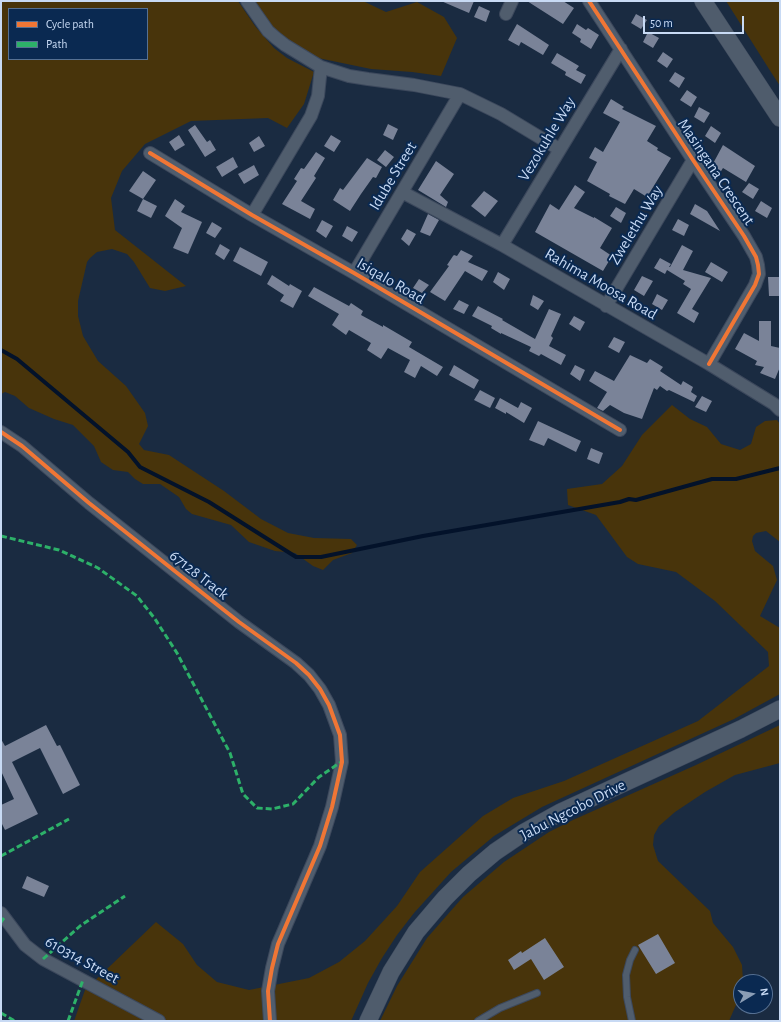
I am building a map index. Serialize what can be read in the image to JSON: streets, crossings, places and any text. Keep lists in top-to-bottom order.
{
  "streets": {
    "main road": ["Jabu Ngcobo Drive"],
    "street": [
      "Vezokuhle Way",
      "Masingana Crescent",
      "Idube Street",
      "Zwelethu Way",
      "Isiqalo Road",
      "Rahima Moosa Road",
      "67128 Track",
      "610314 Street"
    ]
  },
  "crossings": [
    ["Vezokuhle Way", "Masingana Crescent"],
    ["Vezokuhle Way", "Rahima Moosa Road"],
    ["Masingana Crescent", "Zwelethu Way"],
    ["Masingana Crescent", "Rahima Moosa Road"],
    ["Idube Street", "Isiqalo Road"],
    ["Idube Street", "Rahima Moosa Road"],
    ["Zwelethu Way", "Rahima Moosa Road"]
  ],
  "legend": ["Cycle path", "Path"],
  "scale_bar": "50 m",
  "north": "right"
}
